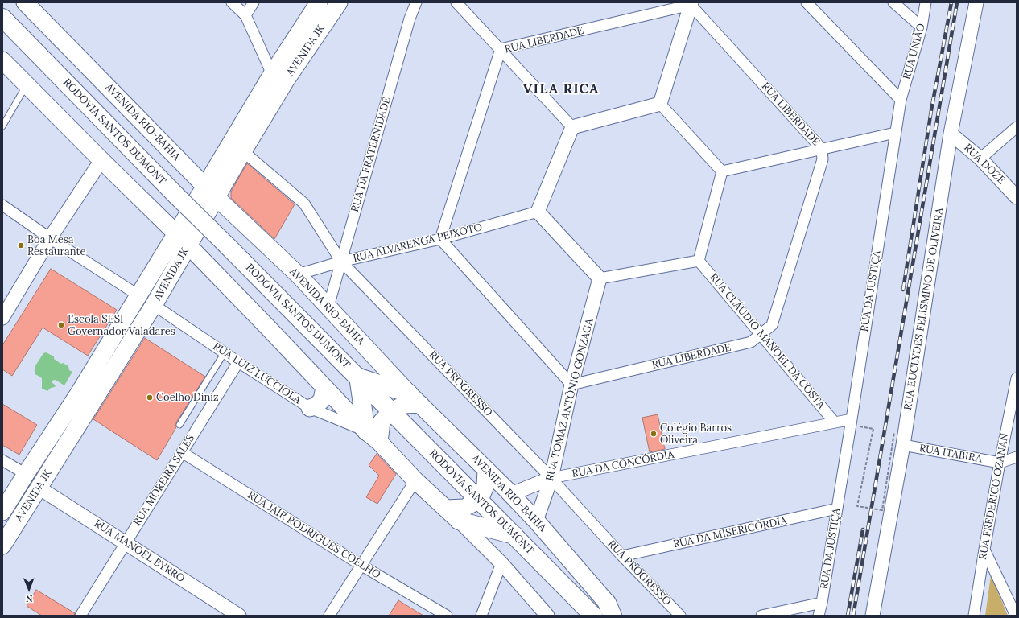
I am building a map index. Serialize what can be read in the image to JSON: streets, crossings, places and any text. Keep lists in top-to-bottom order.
{
  "streets": {
    "highway": ["RODOVIA SANTOS DUMONT"],
    "main road": ["AVENIDA JK", "AVENIDA RIO-BAHIA"],
    "street": [
      "RUA LIBERDADE",
      "RUA UNIÃO",
      "RUA DA FRATERNIDADE",
      "RUA DOZE",
      "RUA ALVARENGA PEIXOTO",
      "RUA DA JUSTIÇA",
      "RUA EUCLYDES FELISMINO DE OLIVEIRA",
      "RUA CLÁUDIO MANOEL DA COSTA",
      "RUA LUIZ LUCCIOLA",
      "RUA PROGRESSO",
      "RUA TOMAZ ANTÔNIO GONZAGA",
      "RUA ITABIRA",
      "RUA DA CONCÓRDIA",
      "RUA MOREIRA SALES",
      "RUA FREDERICO OZANAN",
      "RUA DA MISERICÓRDIA",
      "RUA JAIR RODRIGUES COELHO",
      "RUA MANOEL BYRRO"
    ]
  },
  "crossings": [
    ["RUA LIBERDADE", "RUA ALVARENGA PEIXOTO"],
    ["RUA LIBERDADE", "RUA CLÁUDIO MANOEL DA COSTA"],
    ["RUA LIBERDADE", "RUA TOMAZ ANTÔNIO GONZAGA"],
    ["AVENIDA JK", "AVENIDA RIO-BAHIA"],
    ["AVENIDA JK", "RUA LUIZ LUCCIOLA"],
    ["AVENIDA JK", "RUA PROGRESSO"],
    ["AVENIDA JK", "RUA MANOEL BYRRO"],
    ["RUA UNIÃO", "RUA DA JUSTIÇA"],
    ["AVENIDA RIO-BAHIA", "RUA DA FRATERNIDADE"],
    ["AVENIDA RIO-BAHIA", "RUA ALVARENGA PEIXOTO"],
    ["AVENIDA RIO-BAHIA", "RUA TOMAZ ANTÔNIO GONZAGA"],
    ["AVENIDA RIO-BAHIA", "RUA DA CONCÓRDIA"],
    ["RUA DA FRATERNIDADE", "RUA ALVARENGA PEIXOTO"],
    ["RUA DA FRATERNIDADE", "RUA PROGRESSO"],
    ["RUA DOZE", "RUA EUCLYDES FELISMINO DE OLIVEIRA"],
    ["RUA ALVARENGA PEIXOTO", "RUA PROGRESSO"],
    ["RUA DA JUSTIÇA", "RUA DA CONCÓRDIA"],
    ["RUA DA JUSTIÇA", "RUA DA MISERICÓRDIA"],
    ["RUA EUCLYDES FELISMINO DE OLIVEIRA", "RUA ITABIRA"],
    ["RUA CLÁUDIO MANOEL DA COSTA", "RUA DA CONCÓRDIA"],
    ["RUA LUIZ LUCCIOLA", "RUA MOREIRA SALES"],
    ["RUA PROGRESSO", "RUA TOMAZ ANTÔNIO GONZAGA"],
    ["RUA PROGRESSO", "RUA DA CONCÓRDIA"],
    ["RUA PROGRESSO", "RUA DA MISERICÓRDIA"],
    ["RUA TOMAZ ANTÔNIO GONZAGA", "RUA DA CONCÓRDIA"],
    ["RUA ITABIRA", "RUA FREDERICO OZANAN"],
    ["RUA MOREIRA SALES", "RUA JAIR RODRIGUES COELHO"],
    ["RUA MOREIRA SALES", "RUA MANOEL BYRRO"]
  ],
  "districts": ["VILA RICA"],
  "places": [
    "Boa Mesa Restaurante",
    "Escola SESI Governador Valadares",
    "Coelho Diniz",
    "Colégio Barros Oliveira"
  ],
  "north": "bottom"
}
